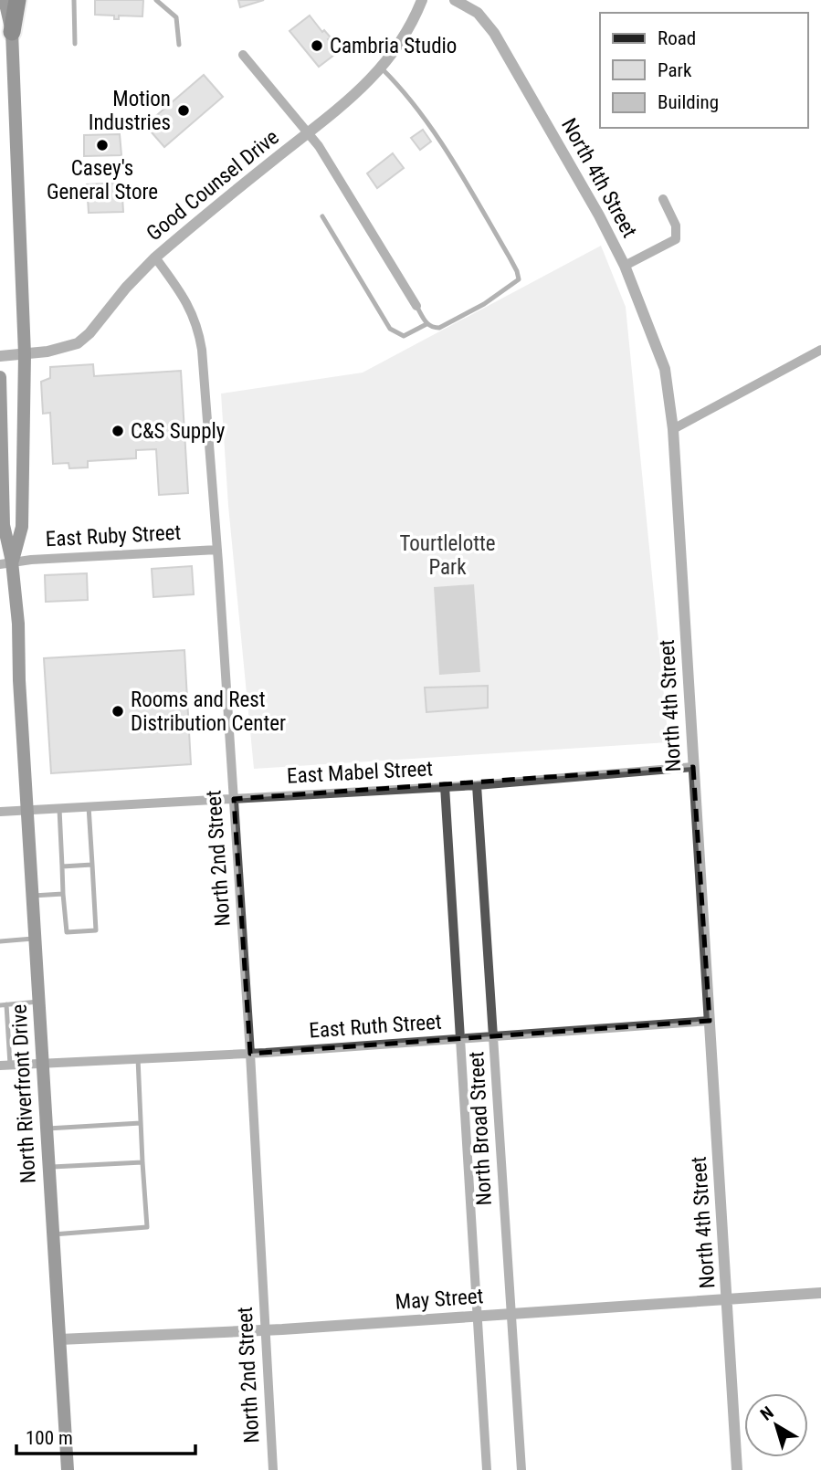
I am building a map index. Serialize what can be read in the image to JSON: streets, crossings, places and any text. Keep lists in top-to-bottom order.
{
  "streets": {
    "main road": ["North Riverfront Drive"],
    "street": [
      "North 4th Street",
      "Good Counsel Drive",
      "East Ruby Street",
      "East Mabel Street",
      "North 2nd Street",
      "East Ruth Street",
      "North Broad Street",
      "May Street"
    ]
  },
  "crossings": [
    ["North 4th Street", "East Mabel Street"],
    ["North 4th Street", "East Ruth Street"],
    ["North 4th Street", "May Street"],
    ["Good Counsel Drive", "North 2nd Street"],
    ["Good Counsel Drive", "North Riverfront Drive"],
    ["East Ruby Street", "North 2nd Street"],
    ["East Ruby Street", "North Riverfront Drive"],
    ["East Mabel Street", "North 2nd Street"],
    ["East Mabel Street", "North Riverfront Drive"],
    ["East Mabel Street", "North Broad Street"],
    ["North 2nd Street", "East Ruth Street"],
    ["North 2nd Street", "May Street"],
    ["East Ruth Street", "North Riverfront Drive"],
    ["East Ruth Street", "North Broad Street"],
    ["North Riverfront Drive", "May Street"],
    ["North Broad Street", "May Street"]
  ],
  "parks": ["Tourtlelotte Park"],
  "places": [
    "Cambria Studio",
    "Motion Industries",
    "Casey's General Store",
    "C&S Supply",
    "Rooms and Rest Distribution Center"
  ],
  "legend": ["Road", "Park", "Building"],
  "scale_bar": "100 m",
  "north": "top left"
}
